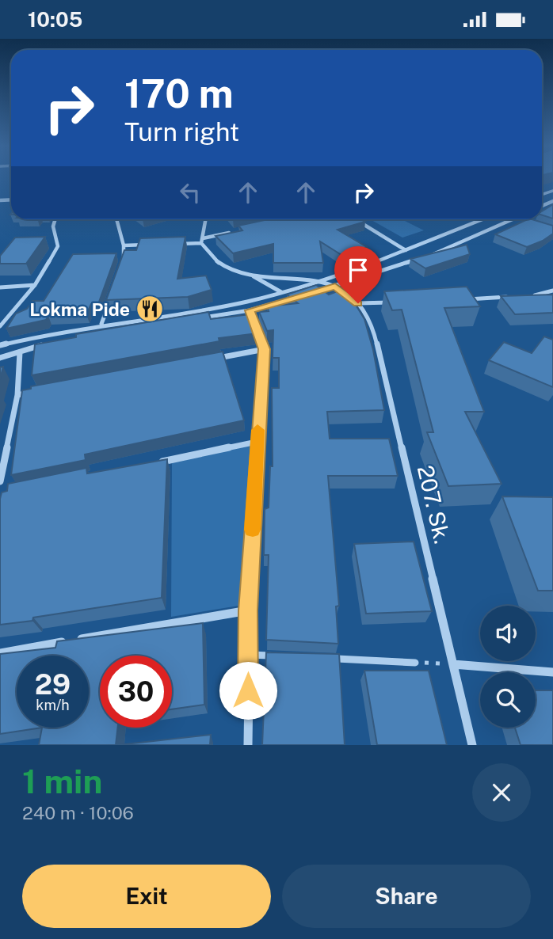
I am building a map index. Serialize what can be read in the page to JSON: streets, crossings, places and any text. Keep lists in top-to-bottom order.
{
  "streets": {
    "street": ["207. Sk."]
  },
  "places": {
    "restaurant": ["Lokma Pide"]
  },
  "page": {
    "status": "10:05",
    "turn": ["170 m", "Turn right"],
    "speed": "29 km/h",
    "limit": "30",
    "heading": ["1 min", "240 m · 10:06"],
    "buttons": ["Exit", "Share"]
  }
}
